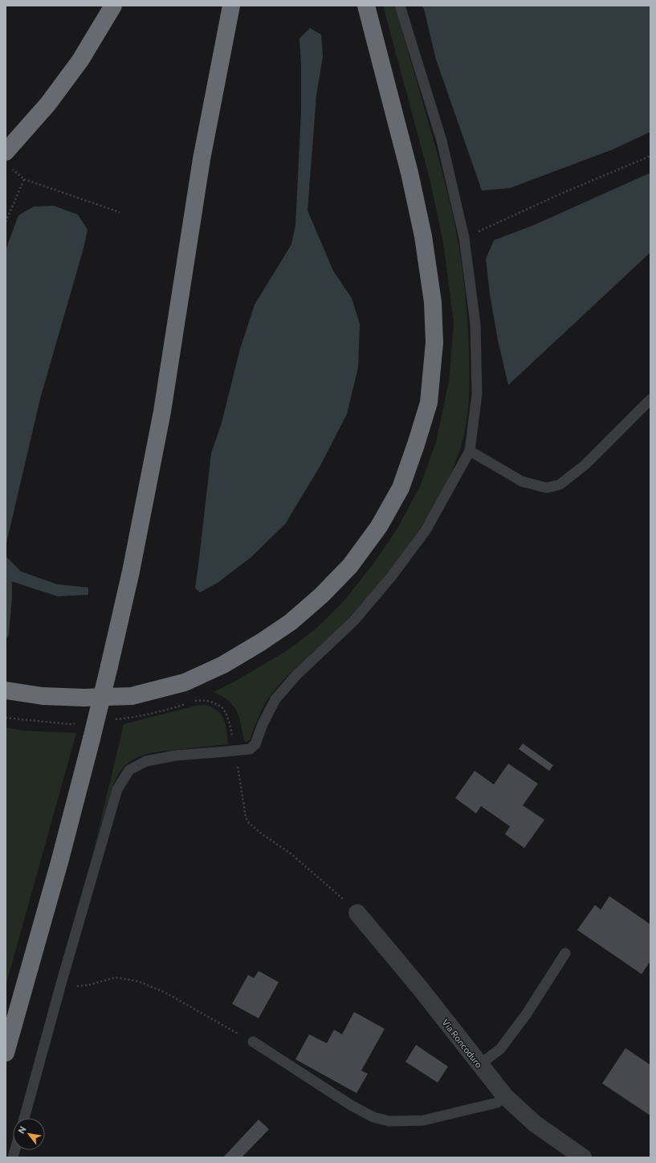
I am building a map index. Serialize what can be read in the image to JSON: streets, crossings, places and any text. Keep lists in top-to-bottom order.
{
  "streets": {
    "street": ["Via Roncoduro"]
  },
  "north": "top left"
}
